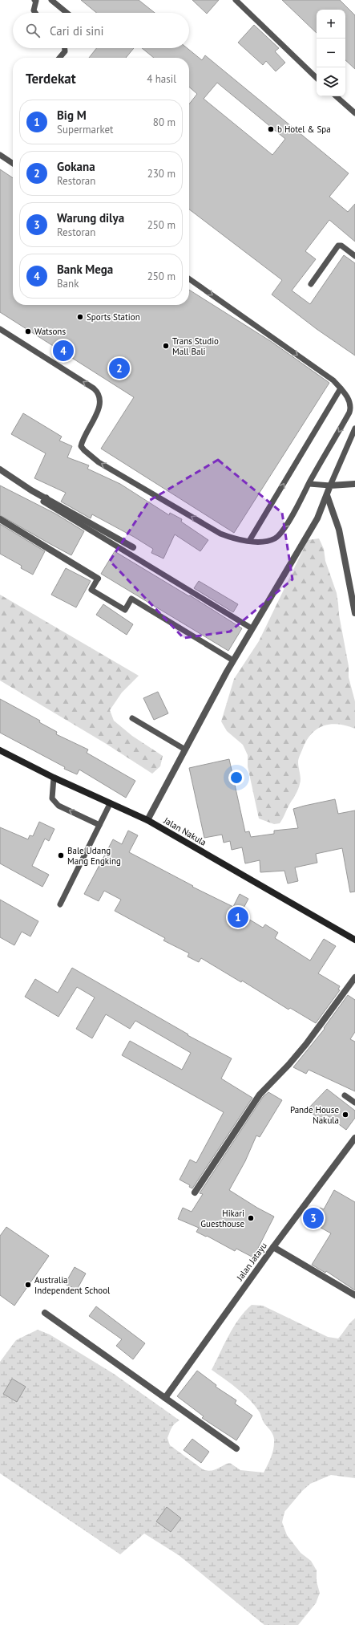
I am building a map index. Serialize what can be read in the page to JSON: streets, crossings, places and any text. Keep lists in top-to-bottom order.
{
  "streets": {
    "main road": ["Jalan Nakula"],
    "street": ["Jalan Jatayu"]
  },
  "places": [
    "b Hotel & Spa",
    "Sports Station",
    "Watsons",
    "Trans Studio Mall Bali",
    "Bale Udang Mang Engking",
    "Pande House Nakula",
    "Hikari Guesthouse",
    "Australia Independent School"
  ],
  "page": {
    "map_buttons": ["+", "−"],
    "search": "Cari di sini",
    "heading": ["Terdekat", "4 hasil"],
    "list": [
      {
        "mark": "1",
        "name": "Big M",
        "note": "Supermarket",
        "value": "80 m"
      },
      {
        "mark": "2",
        "name": "Gokana",
        "note": "Restoran",
        "value": "230 m"
      },
      {
        "mark": "3",
        "name": "Warung dilya",
        "note": "Restoran",
        "value": "250 m"
      },
      {
        "mark": "4",
        "name": "Bank Mega",
        "note": "Bank",
        "value": "250 m"
      }
    ],
    "pins": [
      "4",
      "2",
      "1",
      "3"
    ]
  }
}
